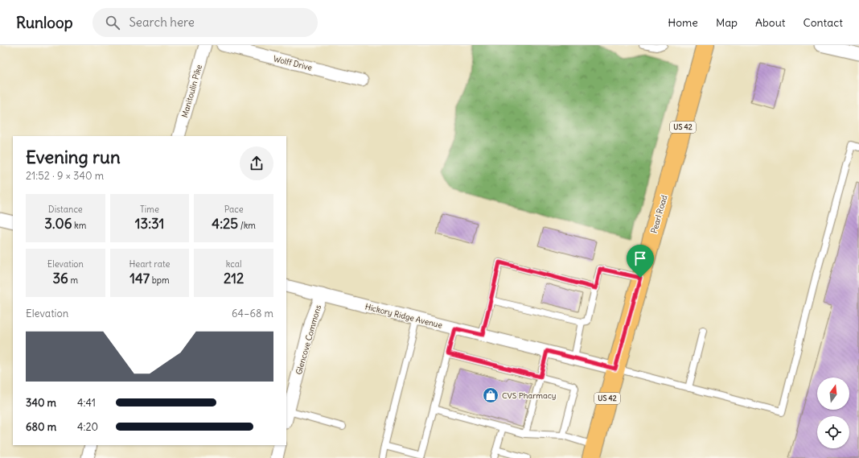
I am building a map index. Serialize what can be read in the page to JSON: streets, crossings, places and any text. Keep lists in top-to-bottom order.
{
  "streets": {
    "main road": ["US 42", "Pearl Road"],
    "street": [
      "Wolff Drive",
      "Manitoulin Pike",
      "Hickory Ridge Avenue",
      "Glencove Commons"
    ]
  },
  "crossings": [
    ["Pearl Road", "Hickory Ridge Avenue"],
    ["Hickory Ridge Avenue", "Glencove Commons"]
  ],
  "places": {
    "shop": ["CVS Pharmacy"]
  },
  "north": "top",
  "page": {
    "header": "Runloop",
    "search": "Search here",
    "nav": [
      "Home",
      "Map",
      "About",
      "Contact"
    ],
    "heading": ["Evening run", "21:52 · 9 × 340 m"],
    "stats": [
      ["Distance", "3.06 km"],
      ["Time", "13:31"],
      ["Pace", "4:25 /km"],
      ["Elevation", "36 m"],
      ["Heart rate", "147 bpm"],
      ["kcal", "212"]
    ],
    "chart": ["Elevation", "64–68 m"],
    "list": [
      {
        "name": "340 m",
        "note": "4:41"
      },
      {
        "name": "680 m",
        "note": "4:20"
      }
    ]
  }
}
